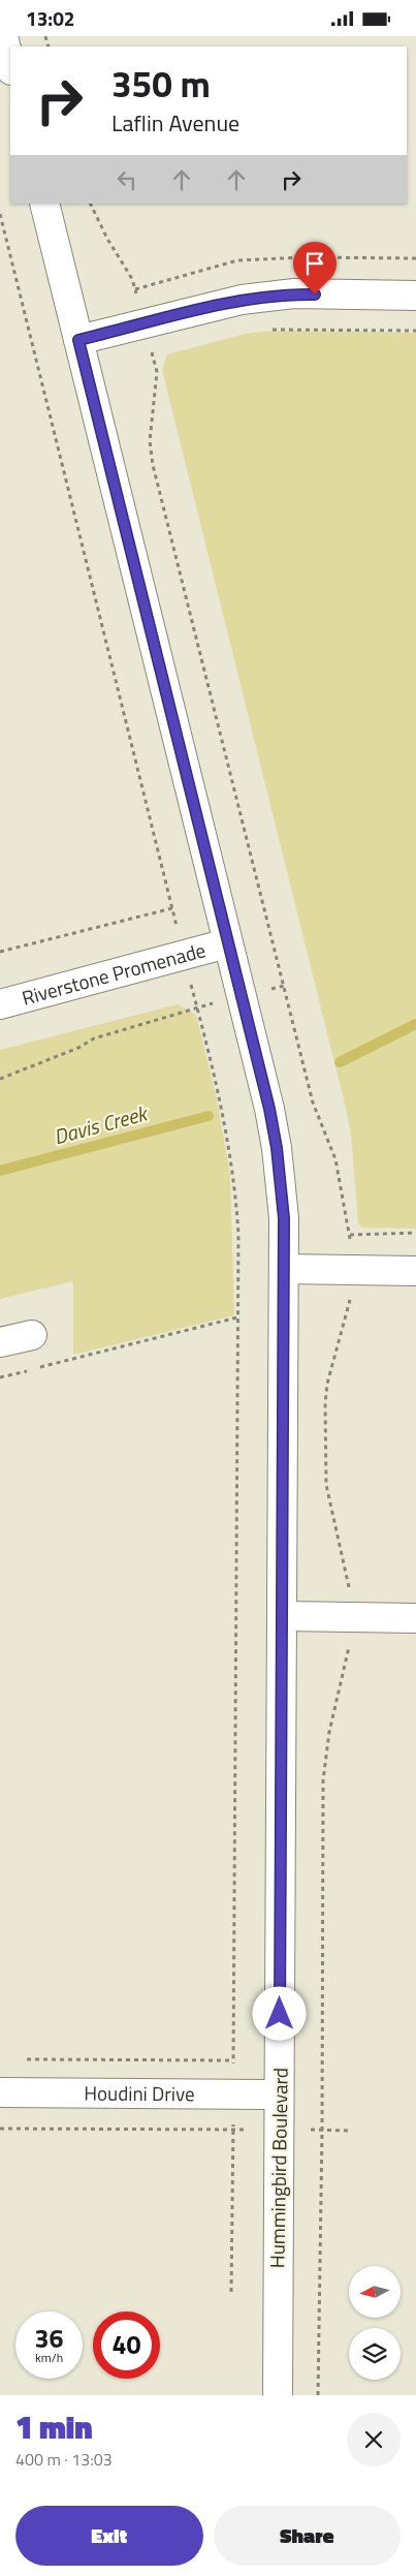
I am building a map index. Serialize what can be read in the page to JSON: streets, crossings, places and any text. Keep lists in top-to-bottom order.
{
  "streets": {
    "street": ["Riverstone Promenade", "Houdini Drive", "Hummingbird Boulevard"]
  },
  "crossings": [
    ["Riverstone Promenade", "Hummingbird Boulevard"],
    ["Houdini Drive", "Hummingbird Boulevard"]
  ],
  "water": ["Davis Creek"],
  "north": "left",
  "page": {
    "status": "13:02",
    "turn": ["350 m", "Laflin Avenue"],
    "speed": "36 km/h",
    "limit": "40",
    "heading": ["1 min", "400 m · 13:03"],
    "buttons": ["Exit", "Share"]
  }
}
